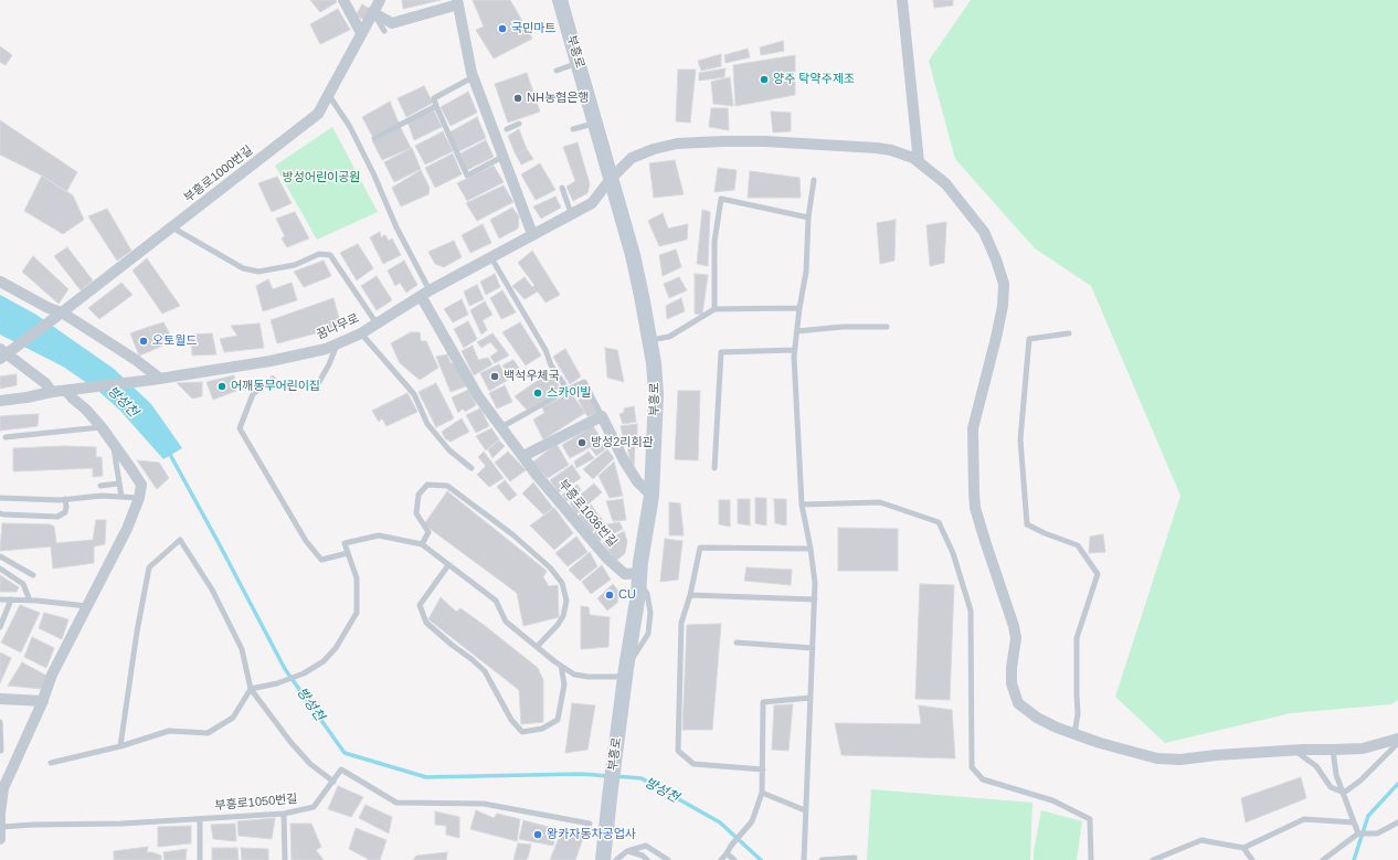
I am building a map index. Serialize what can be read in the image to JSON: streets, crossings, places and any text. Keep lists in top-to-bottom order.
{
  "streets": {
    "main road": ["부흥로"],
    "street": ["부흥로1000번길", "꿈나무로", "부흥로1036번길"],
    "lane": ["부흥로1050번길"]
  },
  "crossings": [
    ["부흥로", "꿈나무로"],
    ["부흥로", "부흥로1036번길"],
    ["꿈나무로", "부흥로1036번길"]
  ],
  "water": ["방성천"],
  "parks": ["방성어린이공원"],
  "places": [
    "국민마트",
    "양주 탁약주제조",
    "NH농협은행",
    "오토월드",
    "백석우체국",
    "어깨동무어린이집",
    "스카이빌",
    "방성2리회관",
    "CU",
    "왕카자동차공업사"
  ]
}
